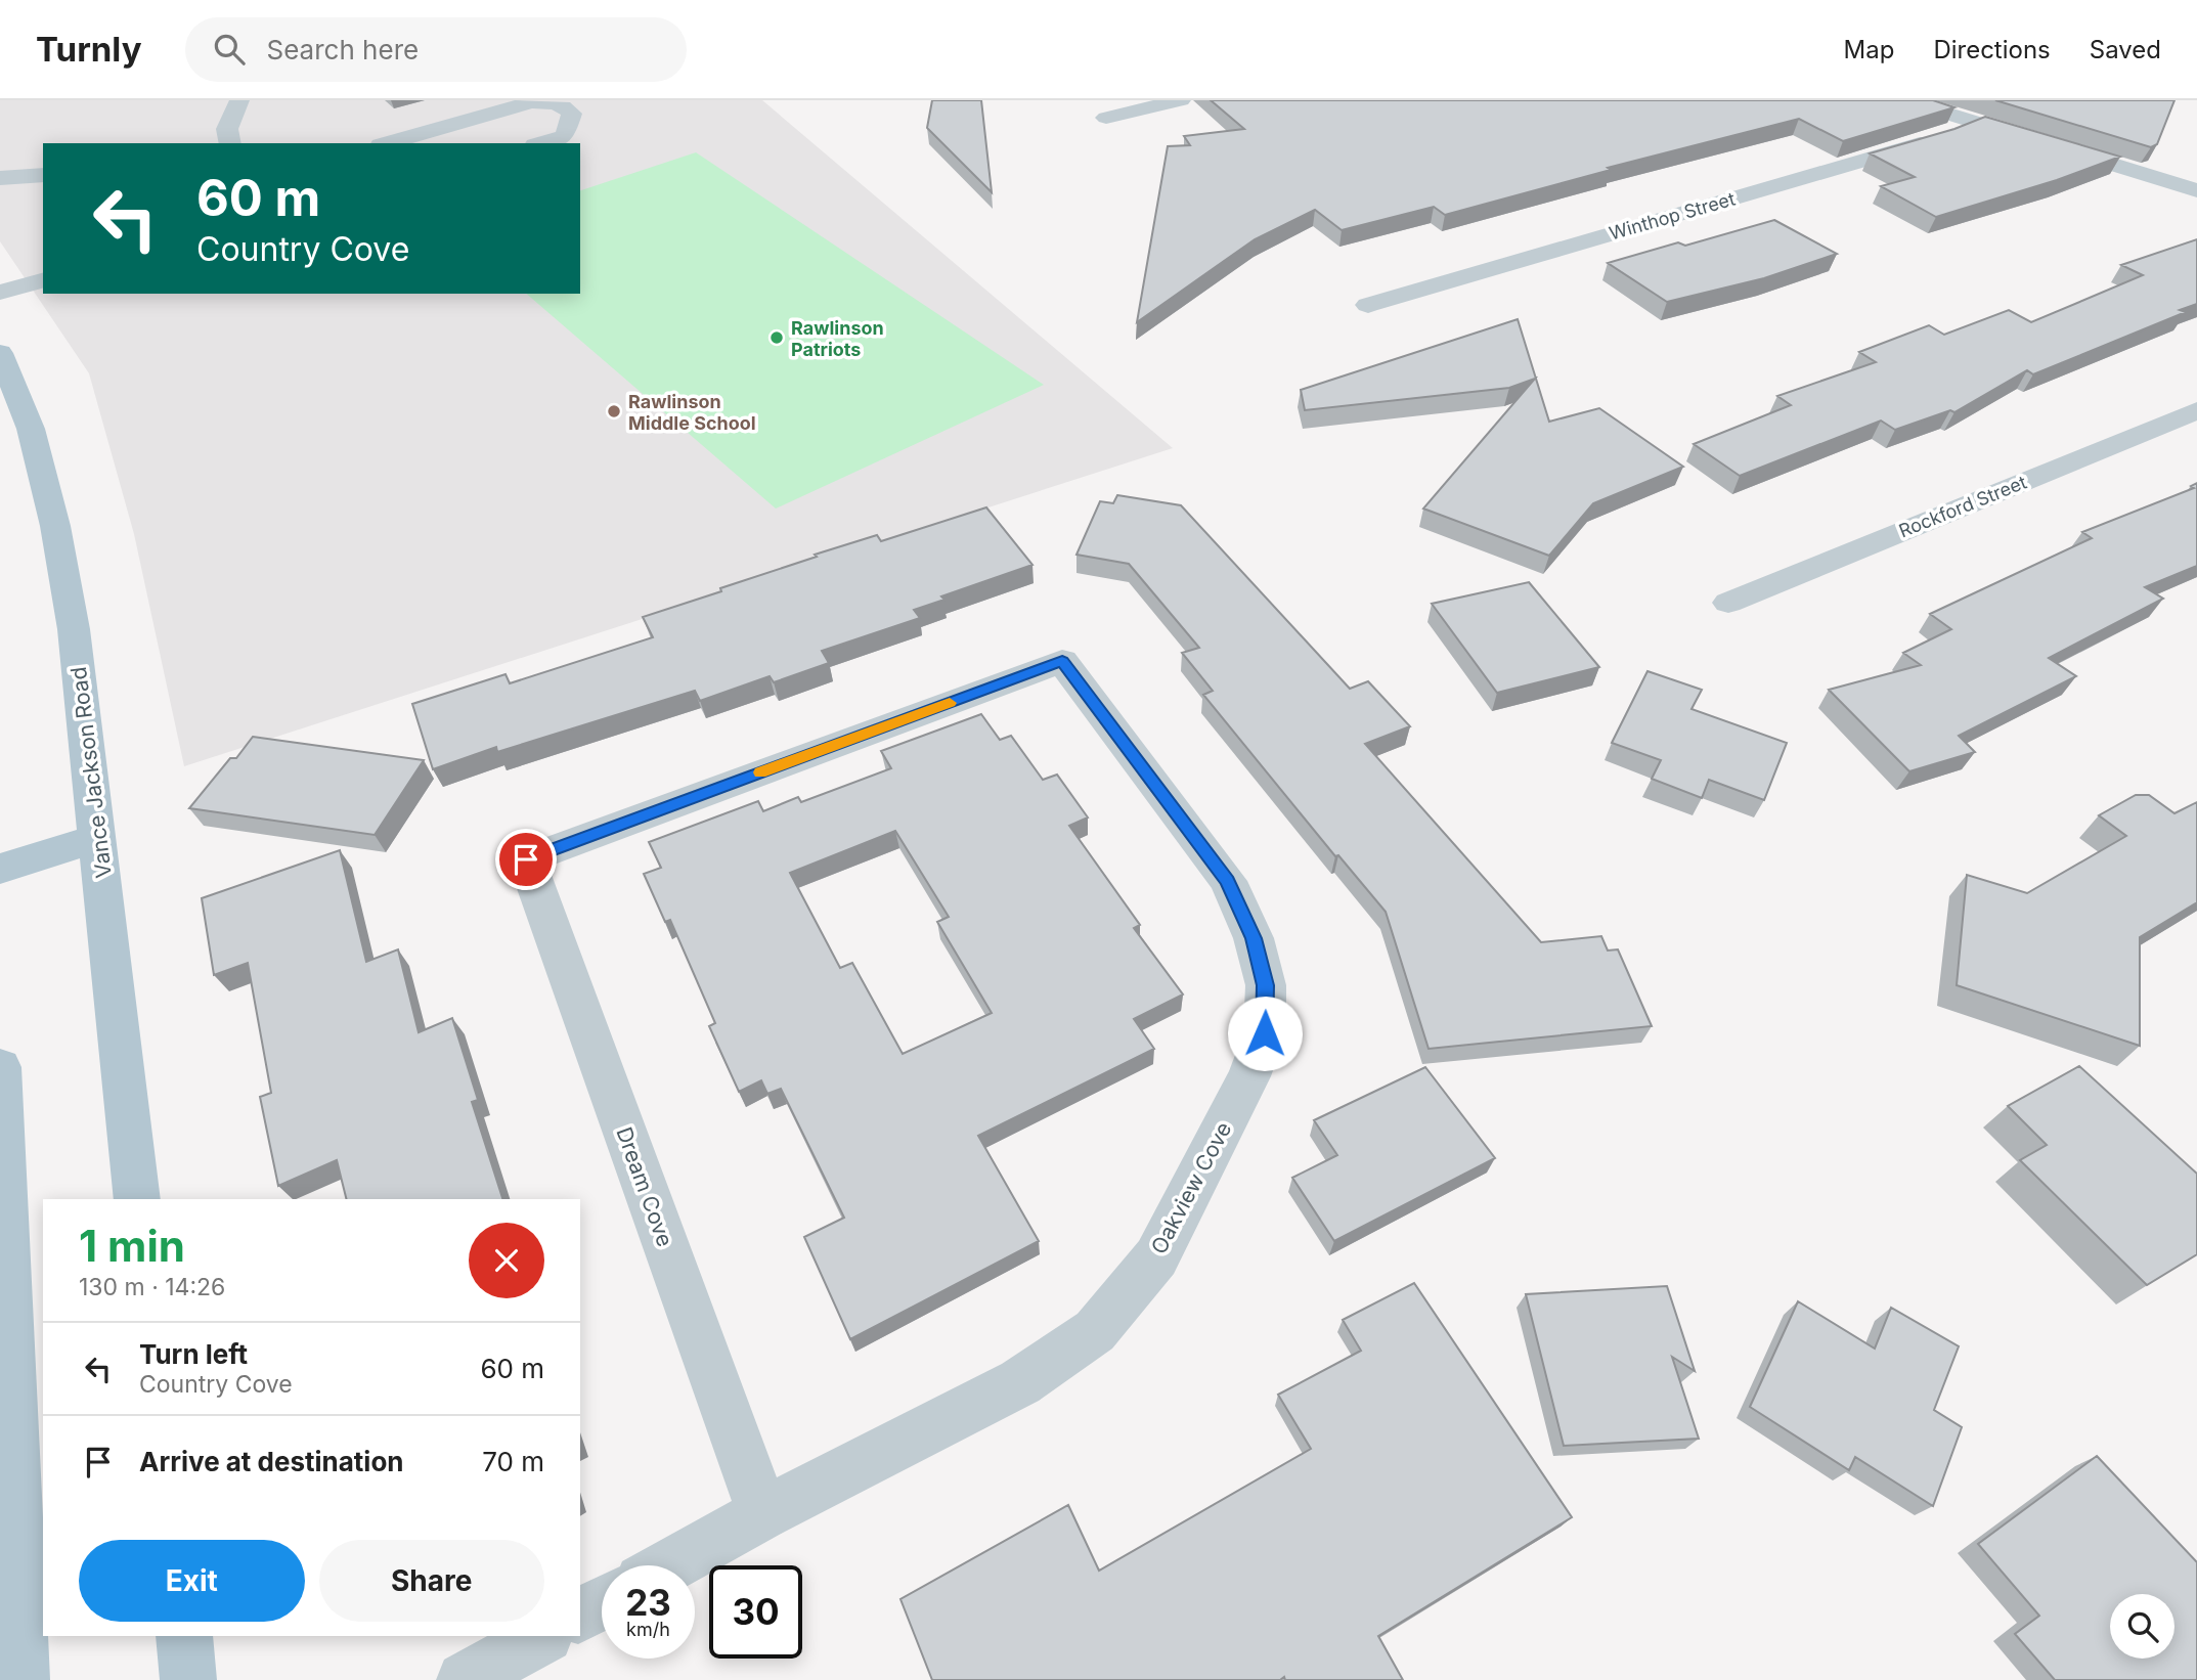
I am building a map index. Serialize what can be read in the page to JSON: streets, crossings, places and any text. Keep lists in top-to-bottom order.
{
  "streets": {
    "main road": ["Vance Jackson Road"],
    "street": [
      "Winthop Street",
      "Rockford Street",
      "Dream Cove",
      "Oakview Cove"
    ]
  },
  "crossings": [
    ["Dream Cove", "Oakview Cove"]
  ],
  "places": ["Rawlinson Patriots", "Rawlinson Middle School"],
  "page": {
    "header": "Turnly",
    "search": "Search here",
    "nav": ["Map", "Directions", "Saved"],
    "turn": ["60 m", "Country Cove"],
    "heading": ["1 min", "130 m · 14:26"],
    "list": [
      {
        "name": "Turn left",
        "note": "Country Cove",
        "value": "60 m"
      },
      {
        "name": "Arrive at destination",
        "value": "70 m"
      }
    ],
    "buttons": ["Exit", "Share"],
    "speed": "23 km/h",
    "limit": "30"
  }
}
